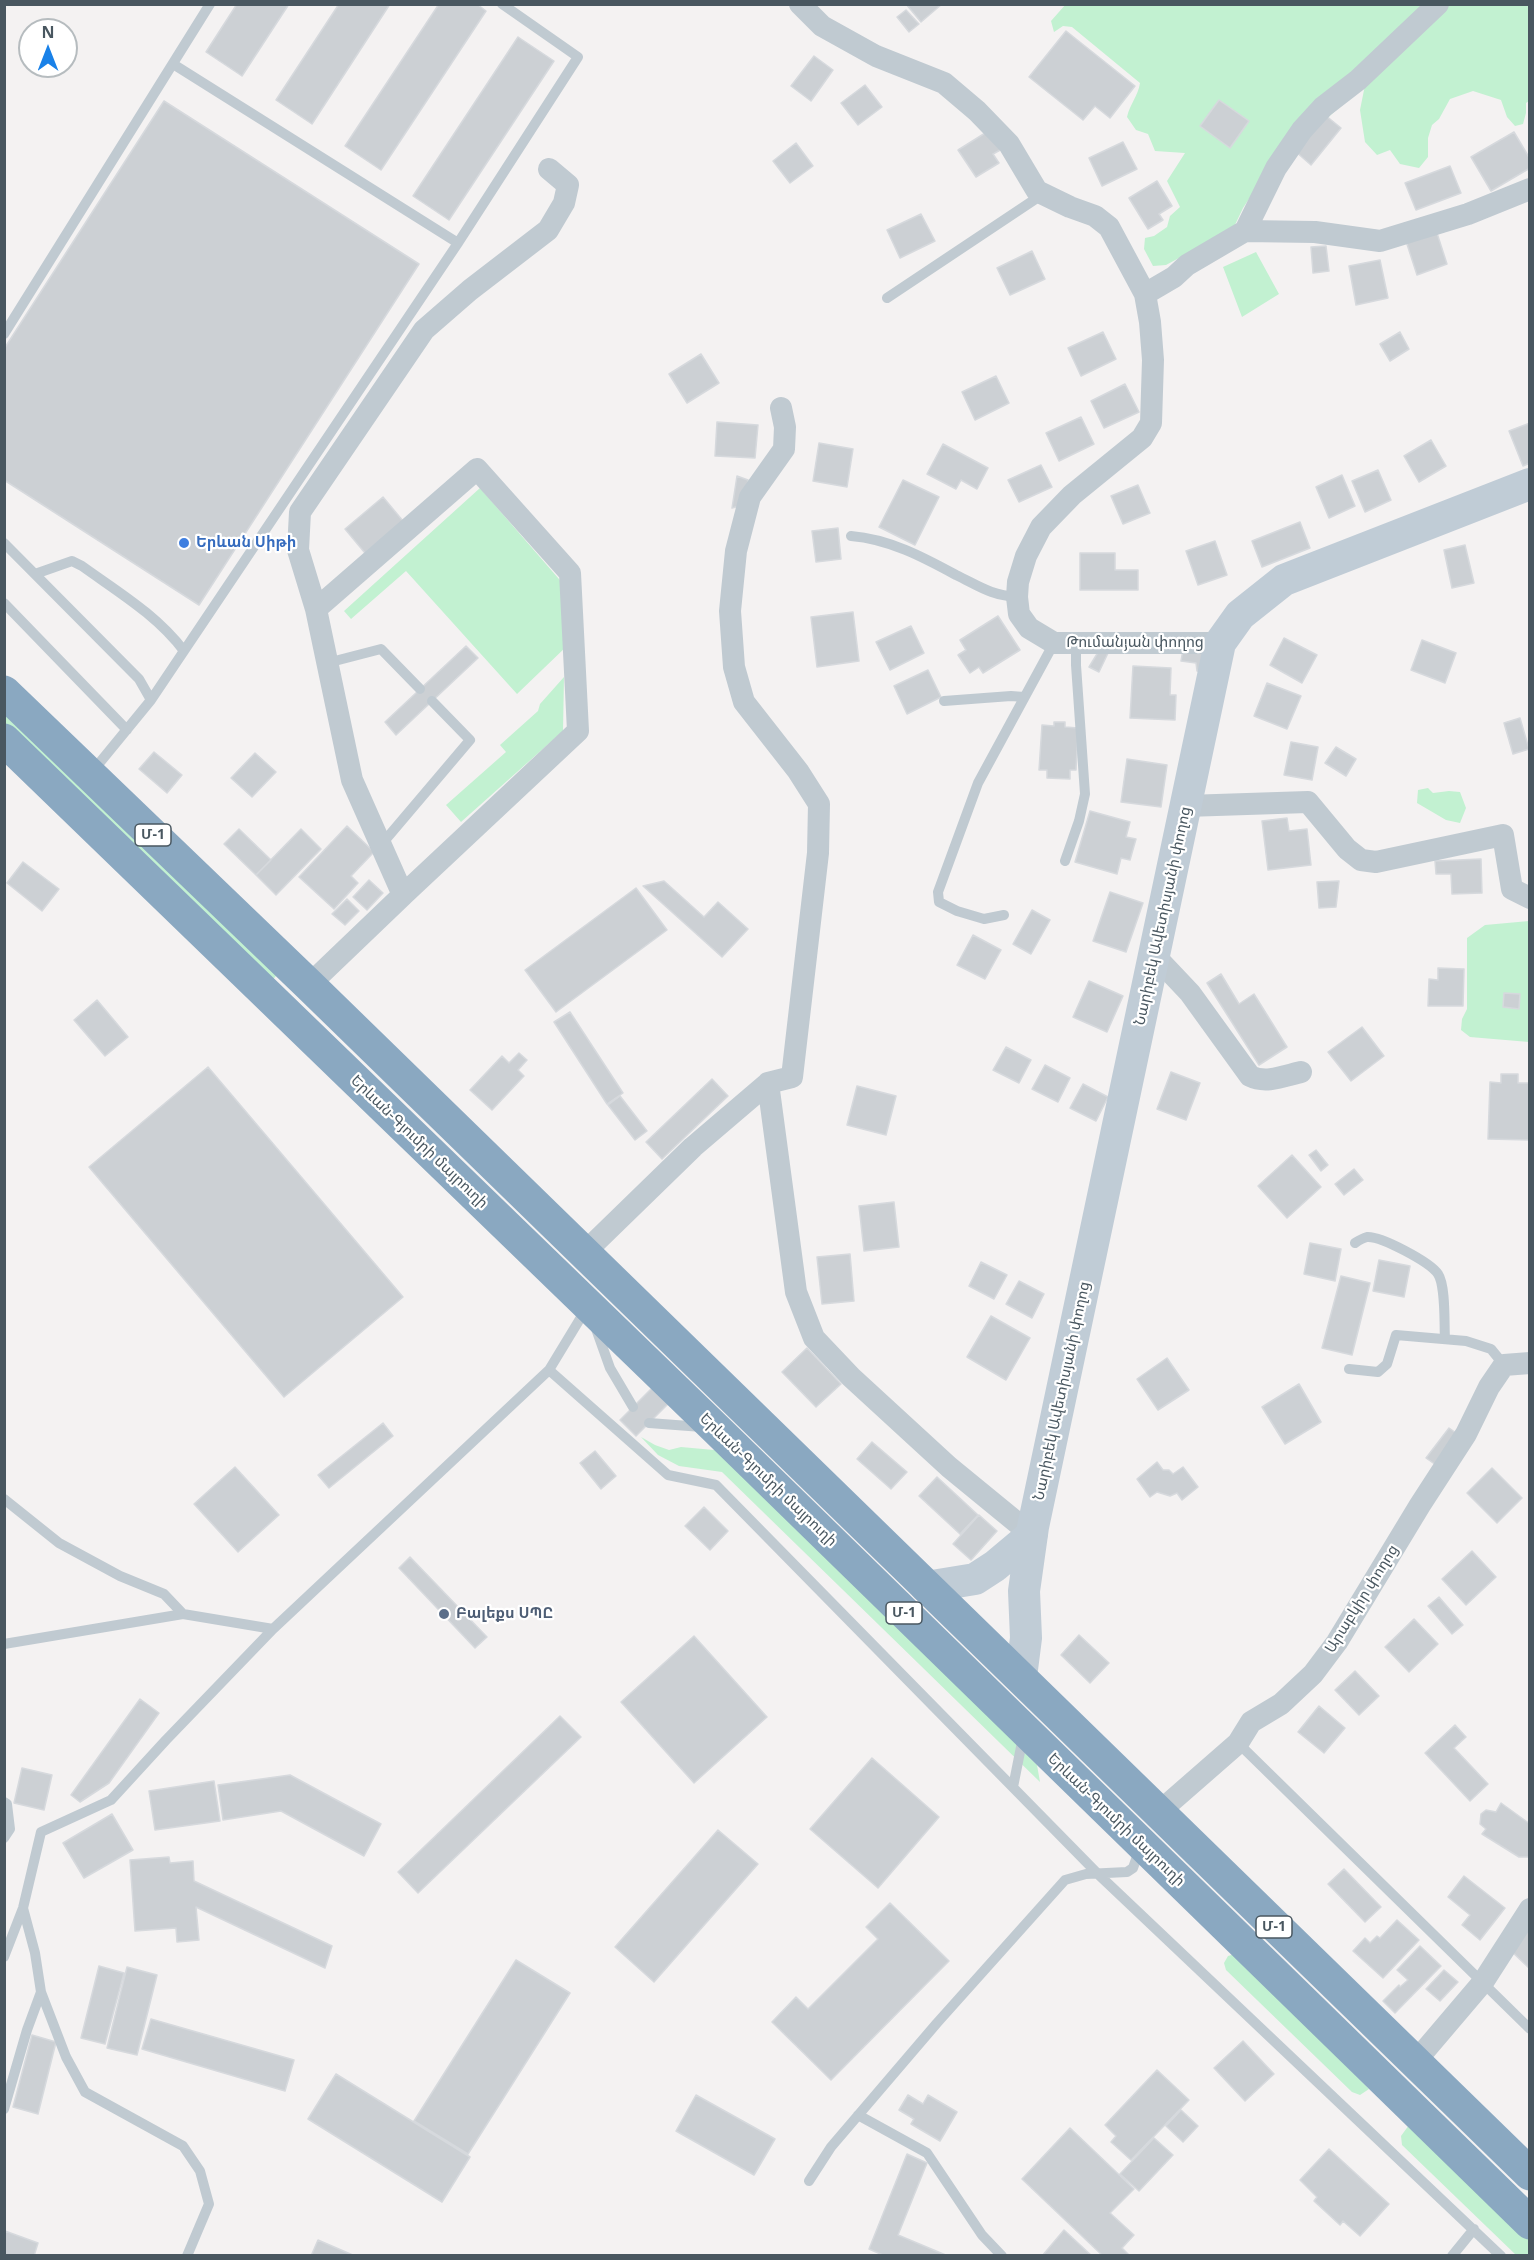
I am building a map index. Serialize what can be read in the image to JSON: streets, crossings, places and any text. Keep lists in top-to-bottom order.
{
  "streets": {
    "highway": ["Մ-1", "Երևան-Գյումրի մայրուղի"],
    "street": ["Թումանյան փողոց", "Նարիբեկ Ավետիսյանի փողոց", "Արաբկիր փողոց"]
  },
  "crossings": [
    ["Թումանյան փողոց", "Նարիբեկ Ավետիսյանի փողոց"],
    ["Մ-1", "Նարիբեկ Ավետիսյանի փողոց"],
    ["Մ-1", "Արաբկիր փողոց"]
  ],
  "places": ["Երևան Սիթի", "Բալեքս ՍՊԸ"],
  "north": "top"
}
